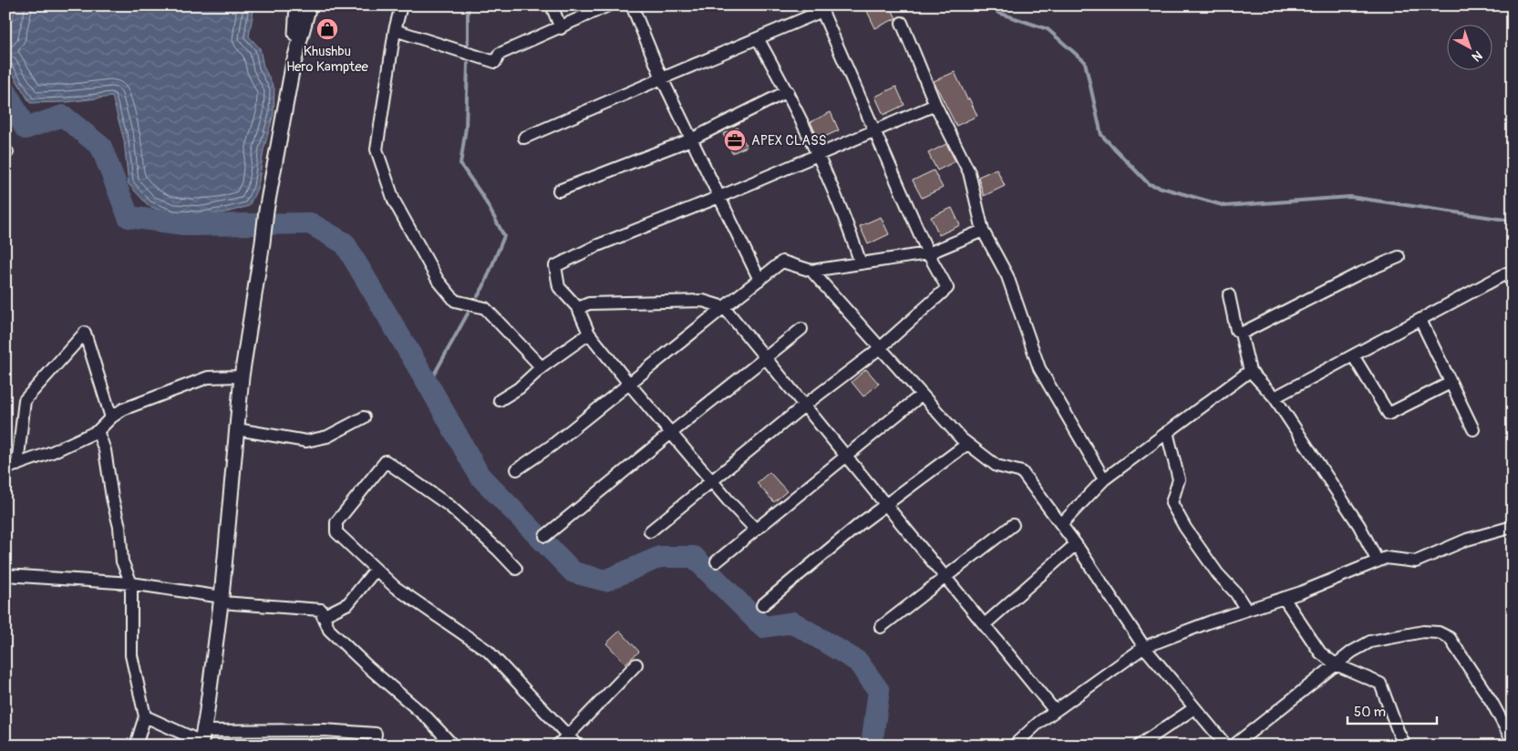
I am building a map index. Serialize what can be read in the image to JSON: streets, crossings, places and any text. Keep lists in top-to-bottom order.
{
  "places": {
    "shop": ["Khushbu Hero Kamptee"],
    "office": ["APEX CLASS"]
  },
  "scale_bar": "50 m",
  "north": "bottom right"
}
